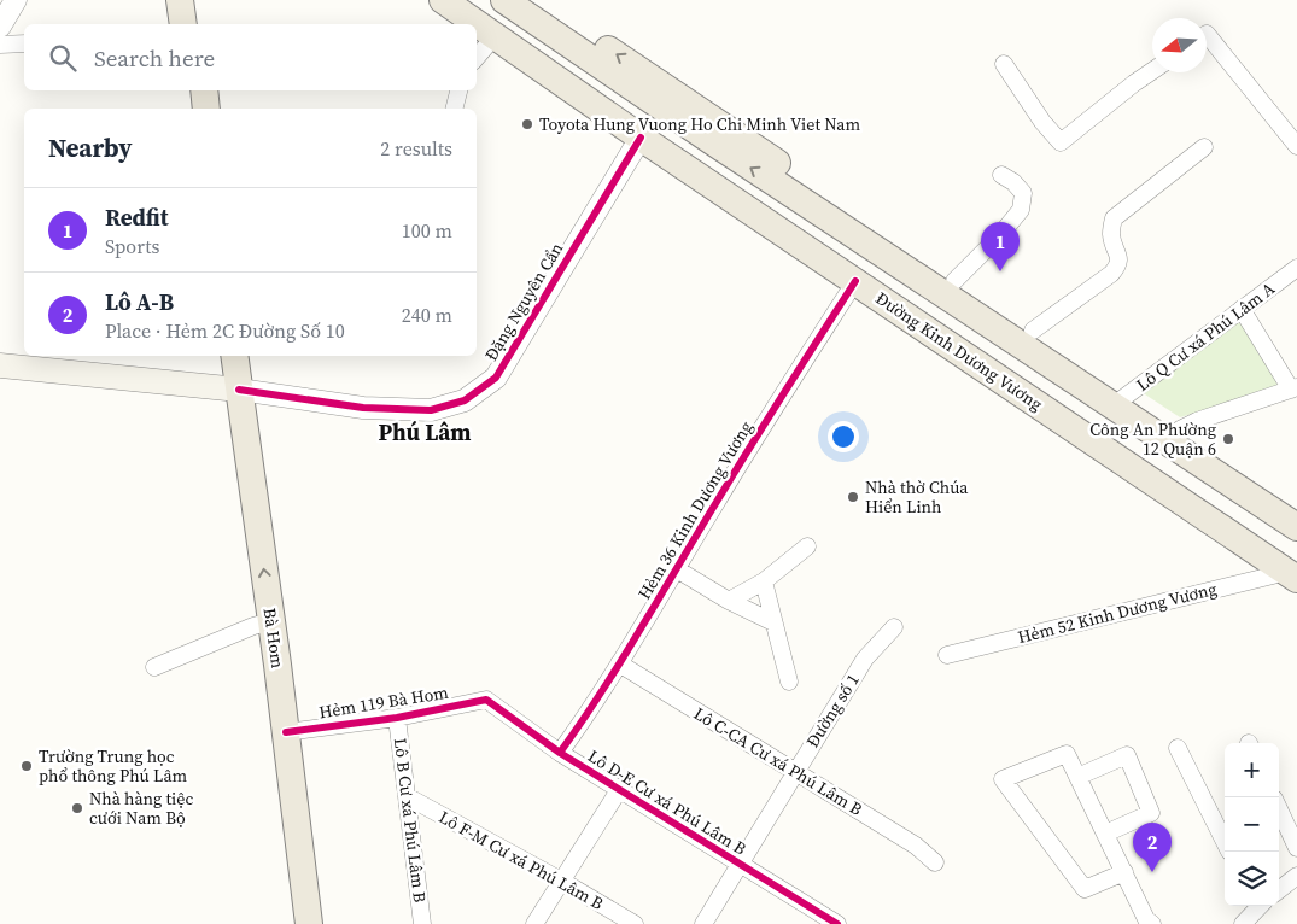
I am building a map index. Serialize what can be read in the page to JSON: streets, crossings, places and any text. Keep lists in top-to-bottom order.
{
  "streets": {
    "main road": ["Đặng Nguyên Cẩn", "Đường Kinh Dương Vương", "Bà Hom"],
    "street": [
      "Lô Q Cư xá Phú Lâm A",
      "Hẻm 36 Kinh Dương Vương",
      "Hẻm 52 Kinh Dương Vương",
      "Hẻm 119 Bà Hom",
      "Đường số 1",
      "Lô C-CA Cư xá Phú Lâm B",
      "Lô D-E Cư xá Phú Lâm B",
      "Lô B Cư xá Phú Lâm B",
      "Lô F-M Cư xá Phú Lâm B"
    ]
  },
  "crossings": [
    ["Đặng Nguyên Cẩn", "Đường Kinh Dương Vương"],
    ["Đặng Nguyên Cẩn", "Bà Hom"],
    ["Lô Q Cư xá Phú Lâm A", "Đường Kinh Dương Vương"],
    ["Đường Kinh Dương Vương", "Hẻm 36 Kinh Dương Vương"],
    ["Đường Kinh Dương Vương", "Hẻm 52 Kinh Dương Vương"],
    ["Hẻm 36 Kinh Dương Vương", "Lô C-CA Cư xá Phú Lâm B"],
    ["Hẻm 36 Kinh Dương Vương", "Lô D-E Cư xá Phú Lâm B"],
    ["Bà Hom", "Hẻm 119 Bà Hom"],
    ["Hẻm 119 Bà Hom", "Lô D-E Cư xá Phú Lâm B"],
    ["Hẻm 119 Bà Hom", "Lô B Cư xá Phú Lâm B"],
    ["Đường số 1", "Lô C-CA Cư xá Phú Lâm B"],
    ["Đường số 1", "Lô D-E Cư xá Phú Lâm B"],
    ["Lô B Cư xá Phú Lâm B", "Lô F-M Cư xá Phú Lâm B"]
  ],
  "districts": ["Phú Lâm"],
  "places": [
    "Toyota Hung Vuong Ho Chi Minh Viet Nam",
    "Công An Phường 12 Quận 6",
    "Nhà thờ Chúa Hiển Linh",
    "Trường Trung học phổ thông Phú Lâm",
    "Nhà hàng tiệc cưới Nam Bộ"
  ],
  "north": "left",
  "page": {
    "search": "Search here",
    "heading": ["Nearby", "2 results"],
    "list": [
      {
        "mark": "1",
        "name": "Redfit",
        "note": "Sports",
        "value": "100 m"
      },
      {
        "mark": "2",
        "name": "Lô A-B",
        "note": "Place · Hẻm 2C Đường Số 10",
        "value": "240 m"
      }
    ],
    "pins": ["1", "2"],
    "map_buttons": ["+", "−"]
  }
}
